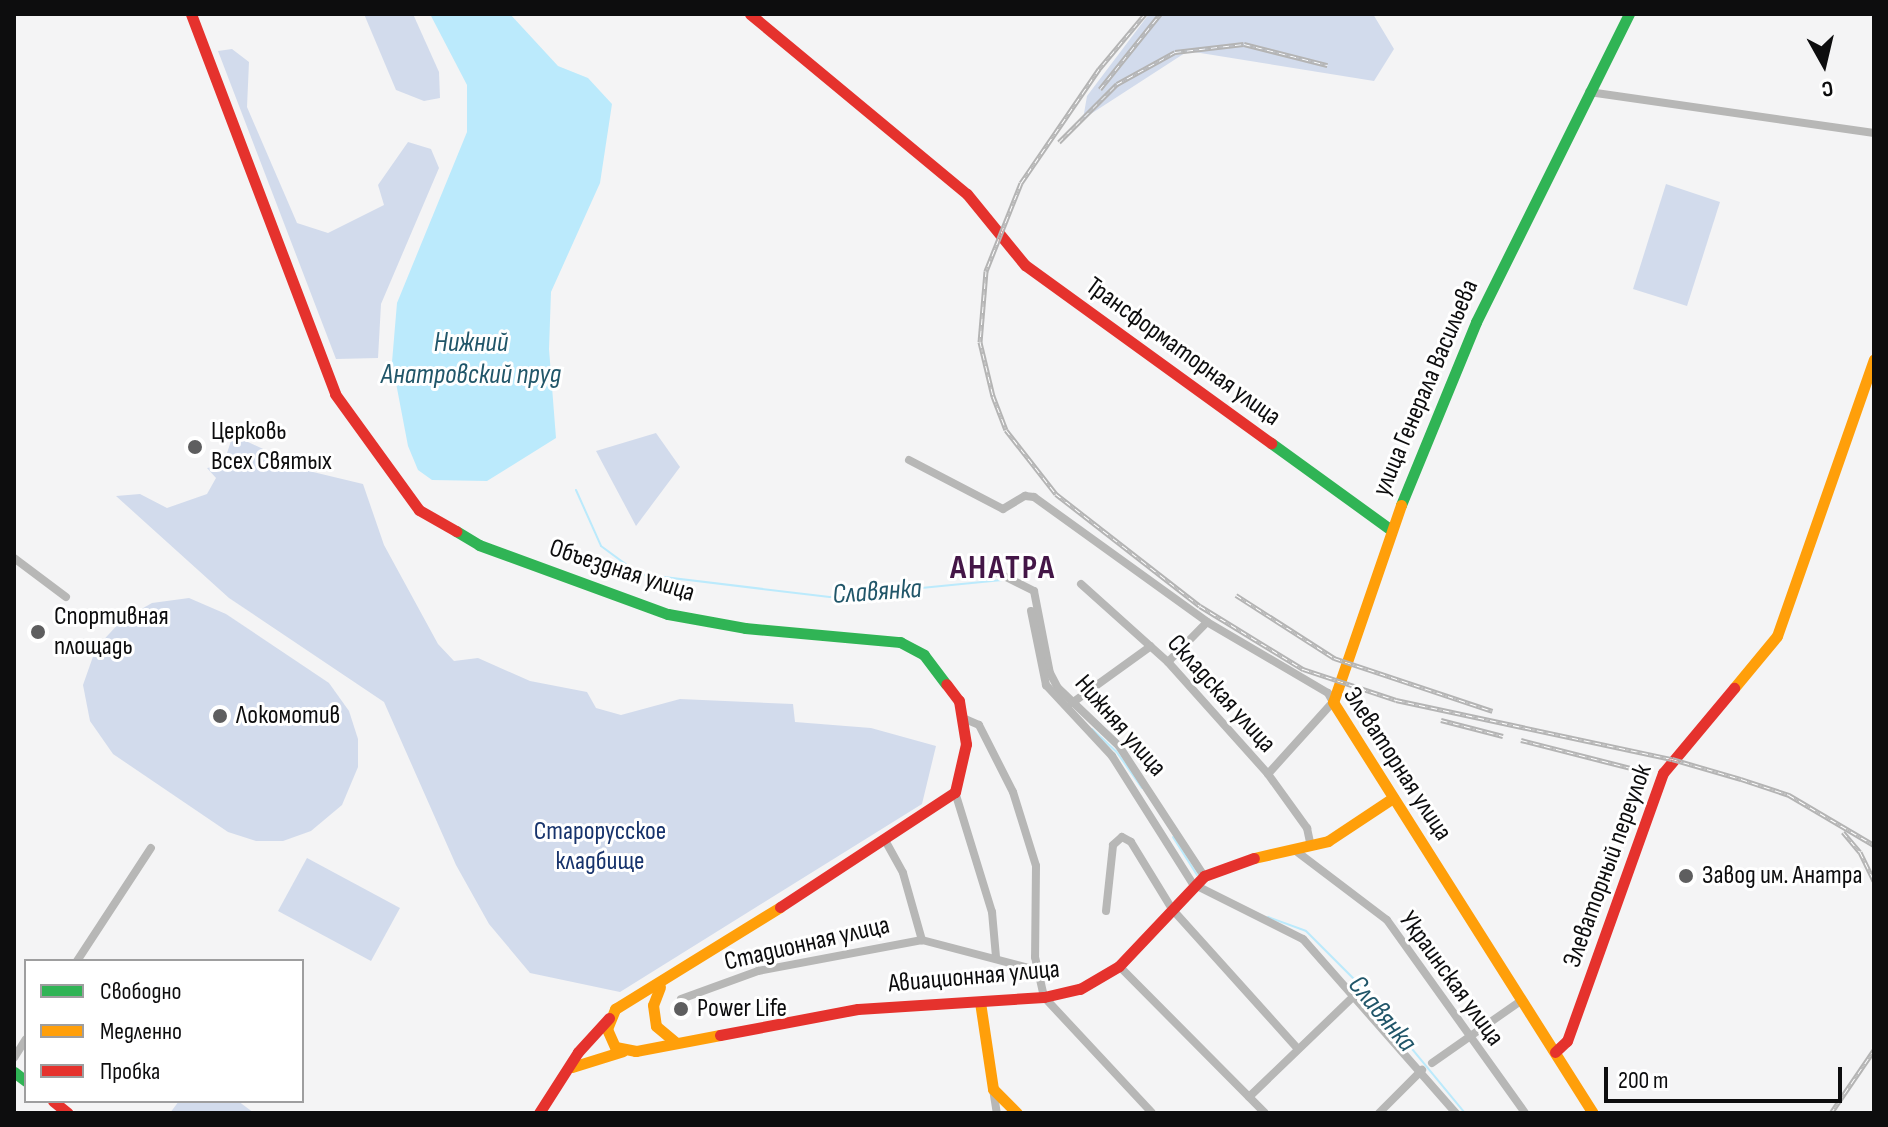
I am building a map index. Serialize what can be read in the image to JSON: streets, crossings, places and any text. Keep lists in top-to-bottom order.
{
  "streets": {
    "main road": [
      "Трансформаторная улица",
      "улица Генерала Васильева",
      "Объездная улица",
      "Элеваторная улица",
      "Элеваторный переулок",
      "Авиационная улица"
    ],
    "street": [
      "Складская улица",
      "Нижняя улица",
      "Стадионная улица",
      "Украинская улица"
    ]
  },
  "crossings": [
    ["Трансформаторная улица", "улица Генерала Васильева"],
    ["улица Генерала Васильева", "Складская улица"],
    ["улица Генерала Васильева", "Элеваторная улица"],
    ["Складская улица", "Авиационная улица"],
    ["Нижняя улица", "Авиационная улица"],
    ["Элеваторная улица", "Элеваторный переулок"],
    ["Элеваторная улица", "Авиационная улица"],
    ["Авиационная улица", "Украинская улица"]
  ],
  "districts": ["АНАТРА"],
  "water": ["Нижний Анатровский пруд", "Славянка"],
  "parks": ["Старорусское кладбище"],
  "places": [
    "Церковь Всех Святых",
    "Спортивная площадь",
    "Локомотив",
    "Завод им. Анатра",
    "Power Life"
  ],
  "legend": ["Свободно", "Медленно", "Пробка"],
  "scale_bar": "200 m",
  "north": "bottom"
}
